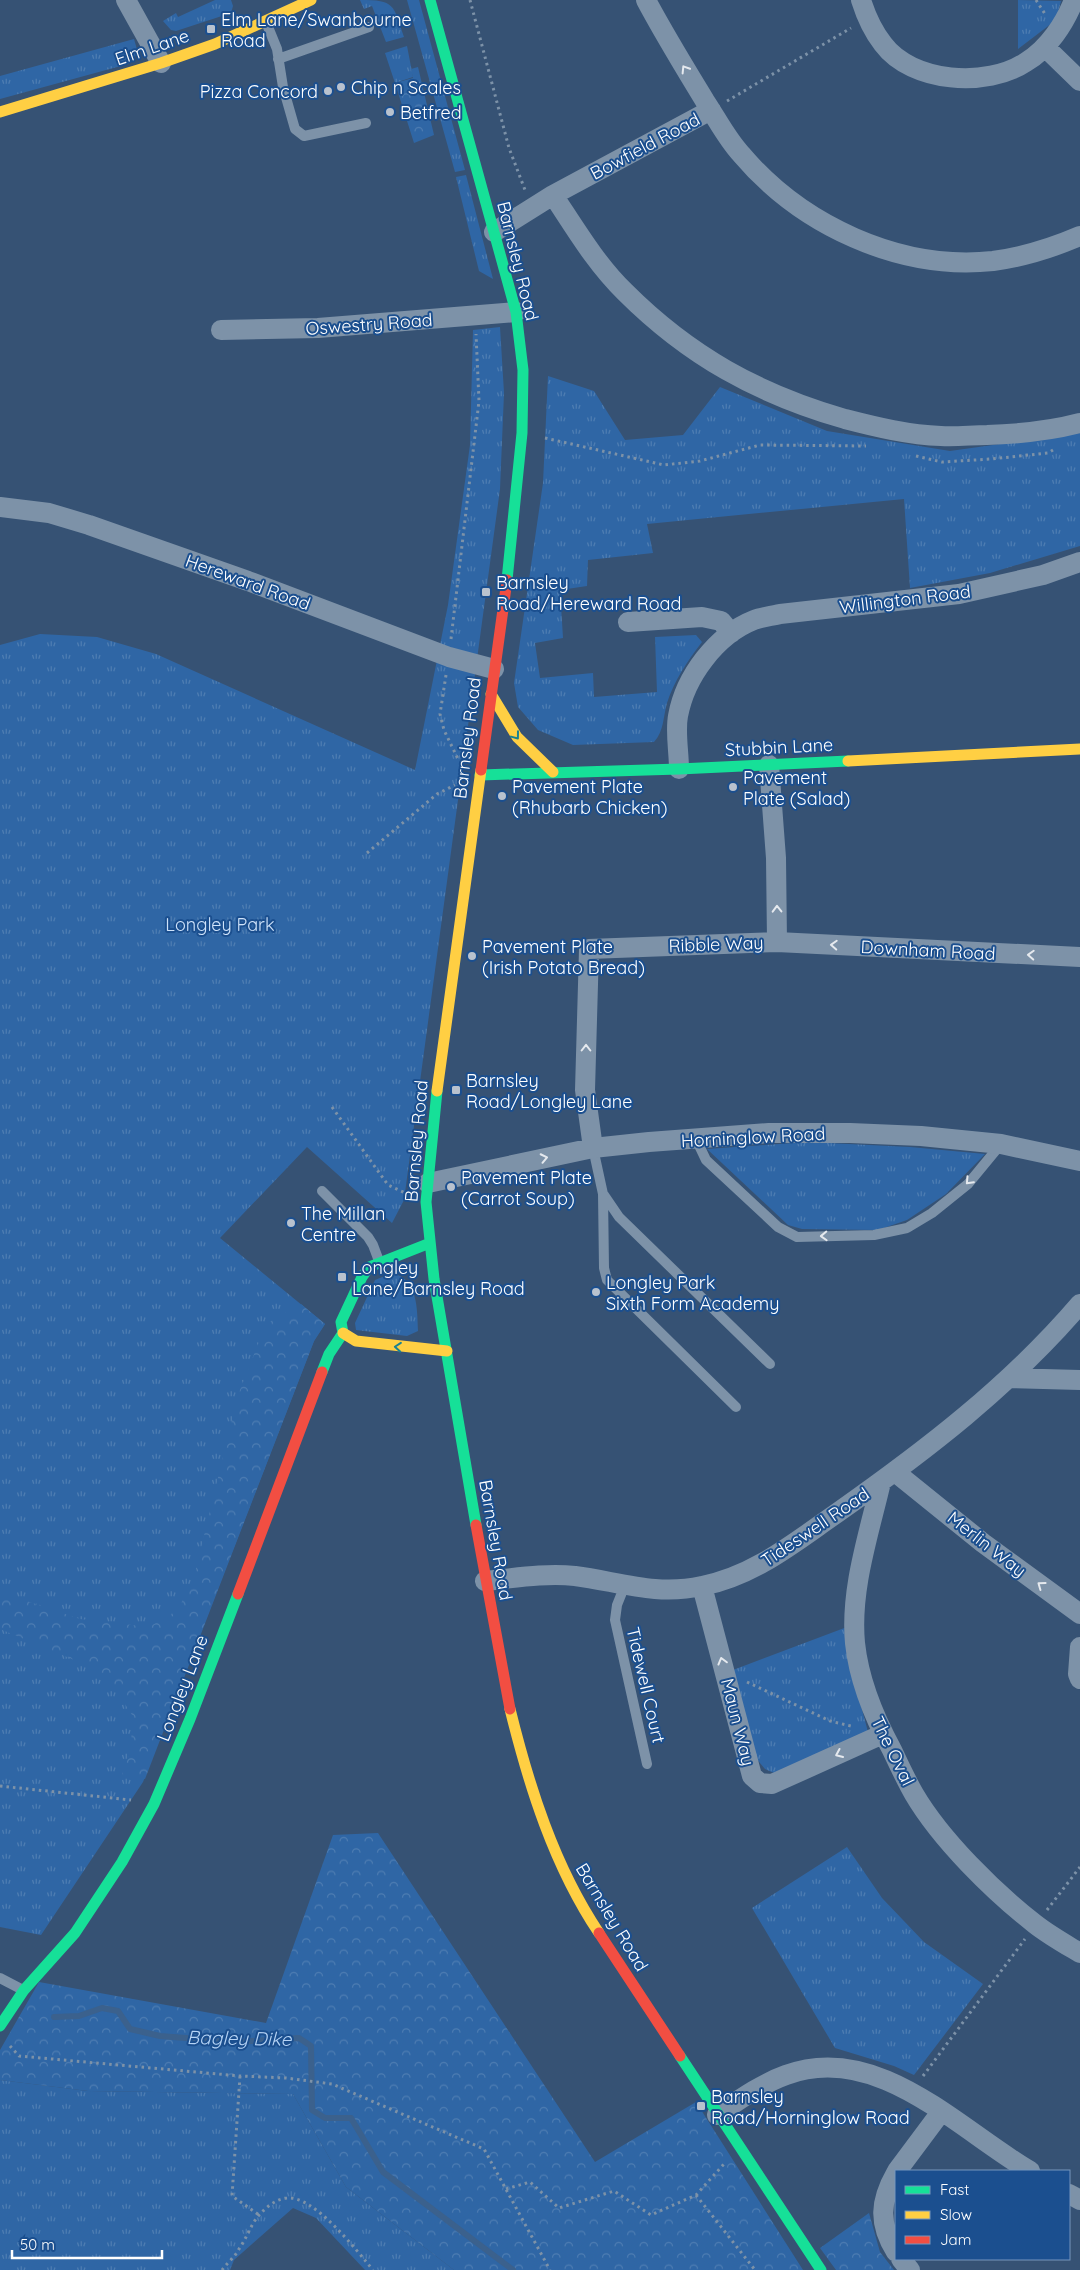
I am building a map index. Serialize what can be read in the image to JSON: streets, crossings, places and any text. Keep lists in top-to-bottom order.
{
  "streets": {
    "main road": [
      "Elm Lane",
      "Barnsley Road",
      "Stubbin Lane",
      "Longley Lane"
    ],
    "street": [
      "Bowfield Road",
      "Oswestry Road",
      "Hereward Road",
      "Willington Road",
      "Ribble Way",
      "Downham Road",
      "Horninglow Road",
      "Tideswell Road",
      "Merlin Way",
      "Maun Way",
      "The Oval"
    ],
    "lane": ["Tidewell Court"]
  },
  "crossings": [
    ["Bowfield Road", "Barnsley Road"],
    ["Barnsley Road", "Oswestry Road"],
    ["Barnsley Road", "Hereward Road"],
    ["Barnsley Road", "Stubbin Lane"],
    ["Barnsley Road", "Horninglow Road"],
    ["Barnsley Road", "Tideswell Road"],
    ["Barnsley Road", "Longley Lane"],
    ["Willington Road", "Stubbin Lane"],
    ["Stubbin Lane", "Ribble Way"],
    ["Ribble Way", "Downham Road"],
    ["Ribble Way", "Horninglow Road"],
    ["Tideswell Road", "Merlin Way"],
    ["Tideswell Road", "Tidewell Court"],
    ["Tideswell Road", "Maun Way"],
    ["Tideswell Road", "The Oval"],
    ["Merlin Way", "The Oval"],
    ["Maun Way", "The Oval"]
  ],
  "one_way": ["Downham Road", "Merlin Way"],
  "water": ["Bagley Dike"],
  "parks": ["Longley Park"],
  "places": {
    "transit": [
      "Elm Lane/Swanbourne Road",
      "Barnsley Road/Hereward Road",
      "Barnsley Road/Longley Lane",
      "Longley Lane/Barnsley Road",
      "Barnsley Road/Horninglow Road"
    ],
    "other": [
      "Chip n Scales",
      "Pizza Concord",
      "Betfred",
      "Pavement Plate (Salad)",
      "Pavement Plate (Rhubarb Chicken)",
      "Pavement Plate (Irish Potato Bread)",
      "Pavement Plate (Carrot Soup)",
      "The Millan Centre",
      "Longley Park Sixth Form Academy"
    ]
  },
  "legend": ["Fast", "Slow", "Jam"],
  "scale_bar": "50 m"
}
